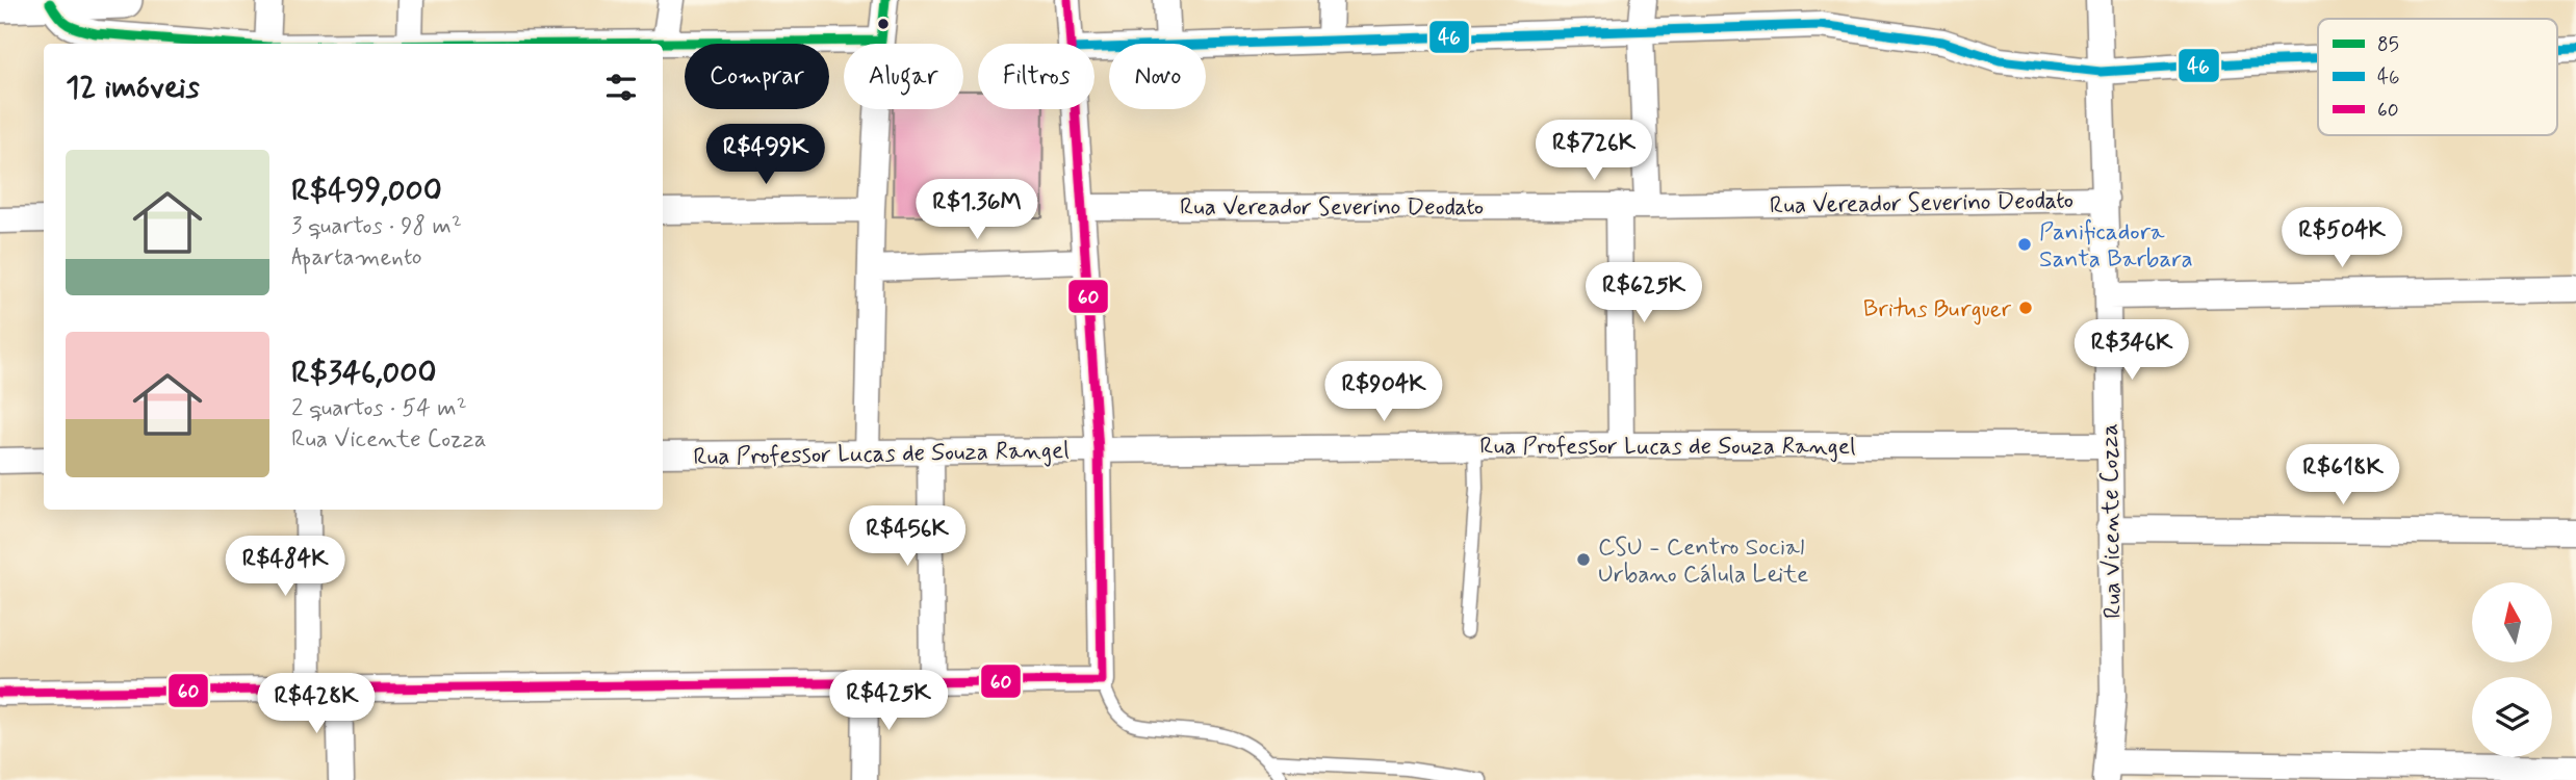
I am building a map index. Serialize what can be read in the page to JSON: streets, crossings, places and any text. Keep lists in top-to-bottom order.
{
  "streets": {
    "street": ["Rua Vereador Severino Deodato", "Rua Professor Lucas de Souza Rangel", "Rua Vicente Cozza"]
  },
  "crossings": [
    ["Rua Vereador Severino Deodato", "Rua Vicente Cozza"],
    ["Rua Professor Lucas de Souza Rangel", "Rua Vicente Cozza"]
  ],
  "places": ["Panificadora Santa Barbara", "Britus Burguer", "CSU - Centro Social Urbano Cálula Leite"],
  "lines": ["transit line 85", "transit line 60", "transit line 46"],
  "legend": ["85", "46", "60"],
  "north": "top",
  "page": {
    "chip": [
      "Comprar",
      "Alugar",
      "Filtros",
      "Novo"
    ],
    "heading": "12 imóveis",
    "price": [
      "R$726K",
      "R$499K",
      "R$1.36M",
      "R$504K",
      "R$625K",
      "R$346K",
      "R$904K",
      "R$618K",
      "R$456K",
      "R$484K",
      "R$425K",
      "R$428K"
    ],
    "list": [
      {
        "name": "R$499,000",
        "note": "3 quartos · 98 m² · Apartamento"
      },
      {
        "name": "R$346,000",
        "note": "2 quartos · 54 m² · Rua Vicente Cozza"
      }
    ]
  }
}
